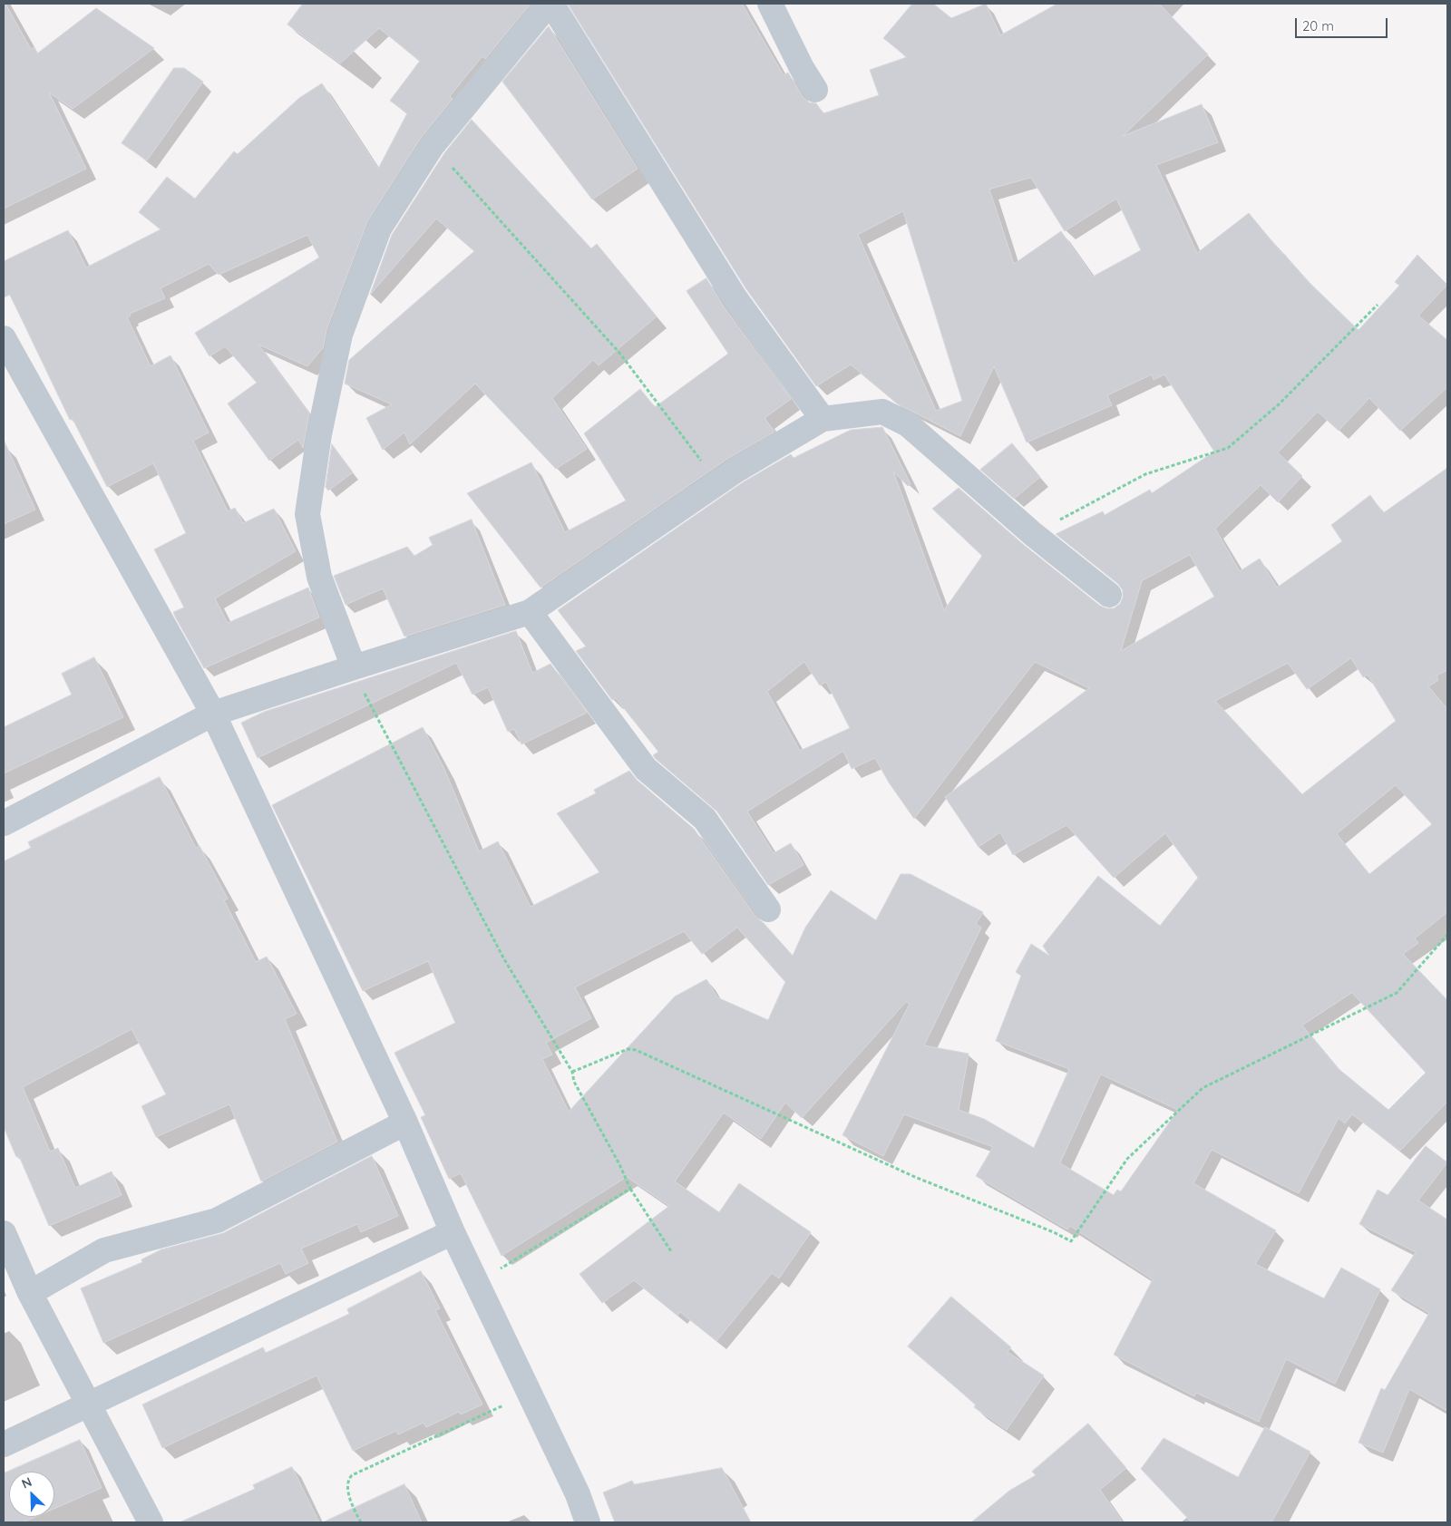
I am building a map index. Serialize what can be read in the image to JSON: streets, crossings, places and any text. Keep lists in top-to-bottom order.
{
  "scale_bar": "20 m",
  "north": "top left"
}
